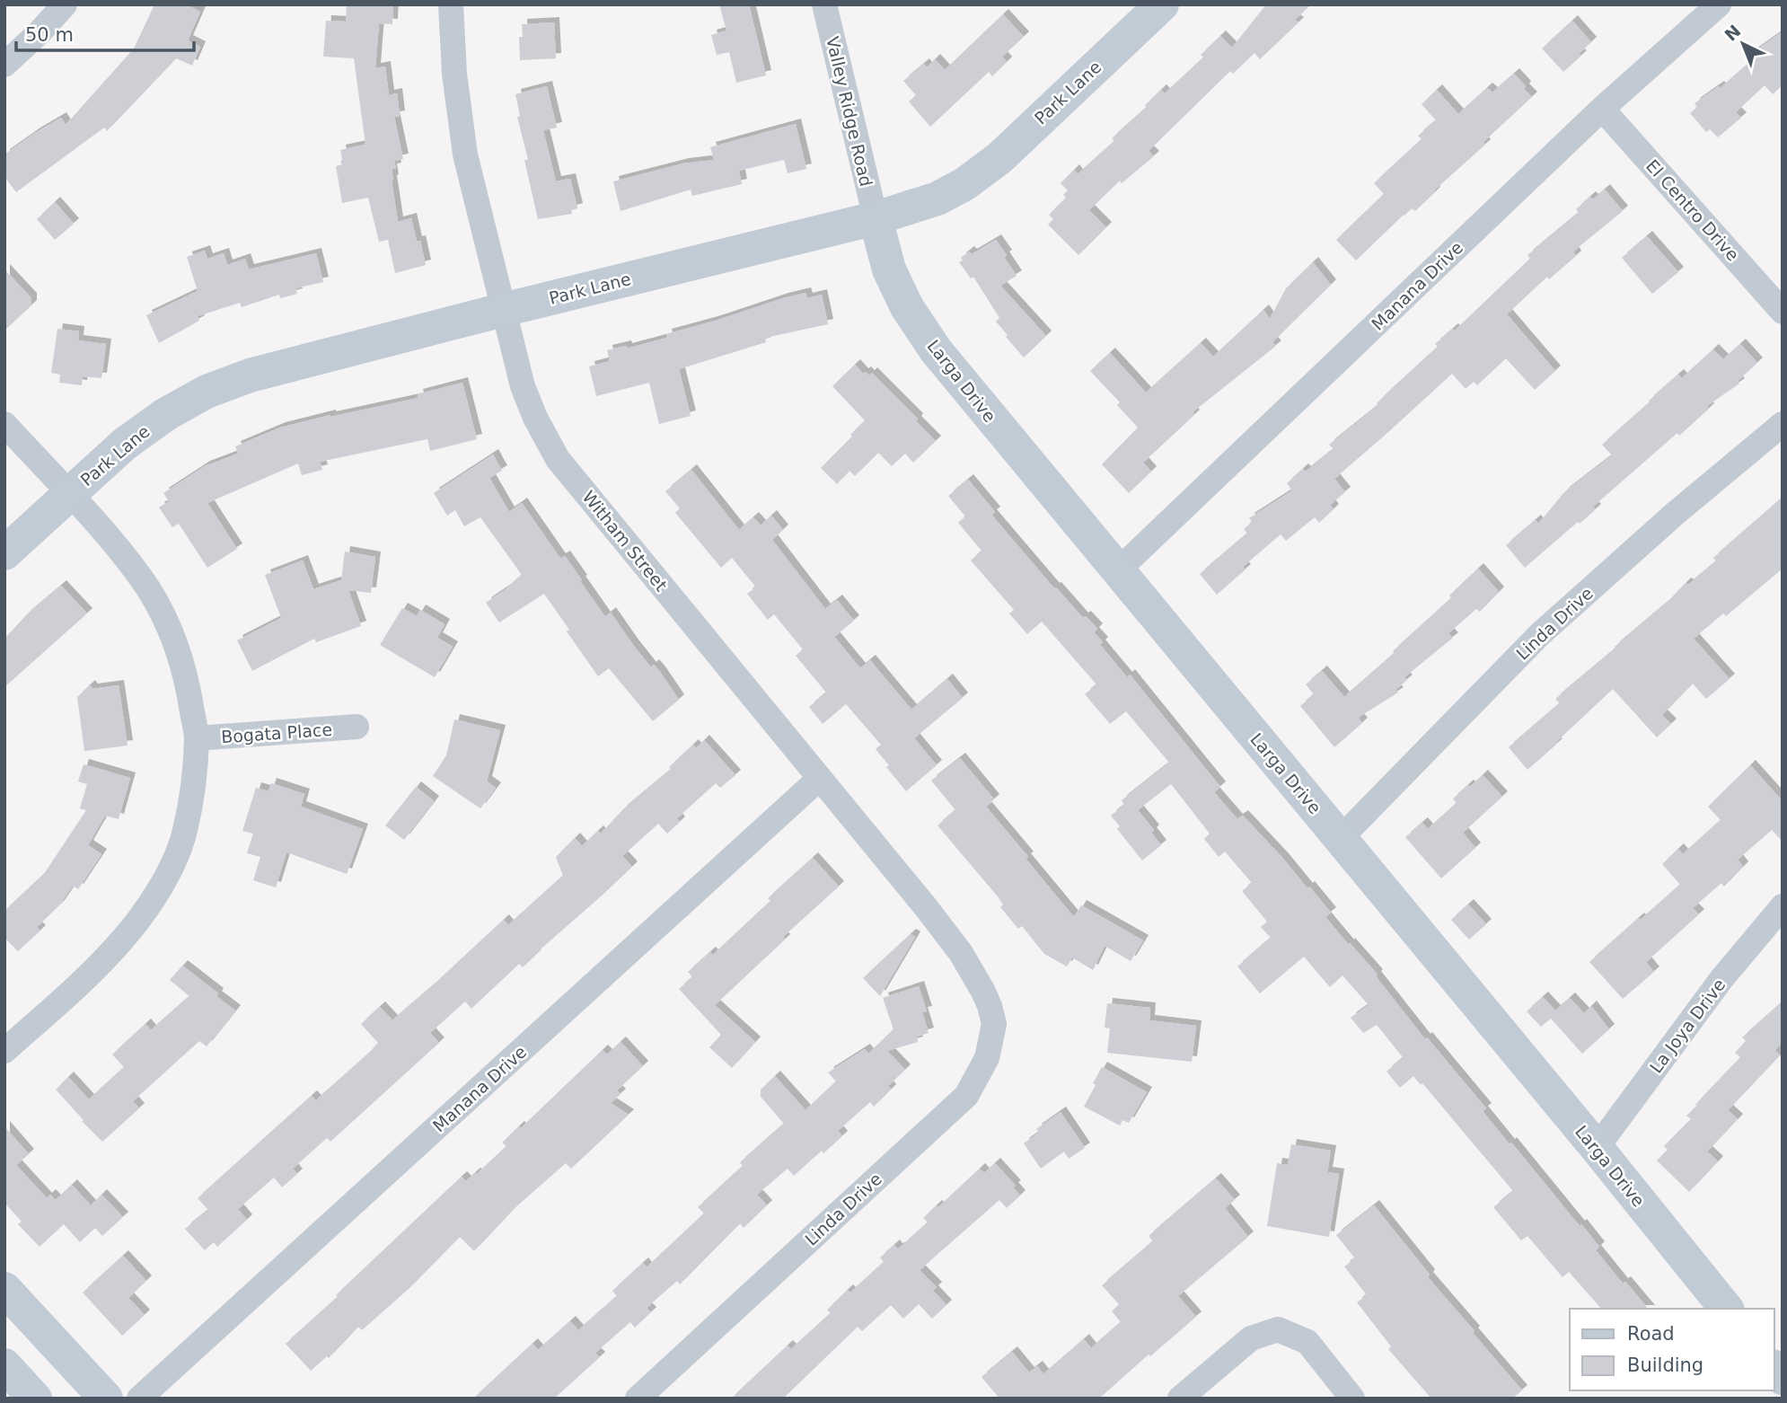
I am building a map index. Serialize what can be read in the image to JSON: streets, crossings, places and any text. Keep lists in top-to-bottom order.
{
  "streets": {
    "street": [
      "Park Lane",
      "Valley Ridge Road",
      "El Centro Drive",
      "Manana Drive",
      "Larga Drive",
      "Witham Street",
      "Linda Drive",
      "Bogata Place",
      "La Joya Drive"
    ]
  },
  "crossings": [
    ["Park Lane", "Valley Ridge Road"],
    ["Park Lane", "Larga Drive"],
    ["Park Lane", "Witham Street"],
    ["Valley Ridge Road", "Larga Drive"],
    ["El Centro Drive", "Manana Drive"],
    ["Manana Drive", "Larga Drive"],
    ["Manana Drive", "Witham Street"],
    ["Larga Drive", "Linda Drive"],
    ["Larga Drive", "La Joya Drive"],
    ["Witham Street", "Linda Drive"]
  ],
  "legend": ["Road", "Building"],
  "scale_bar": "50 m",
  "north": "top left"
}
